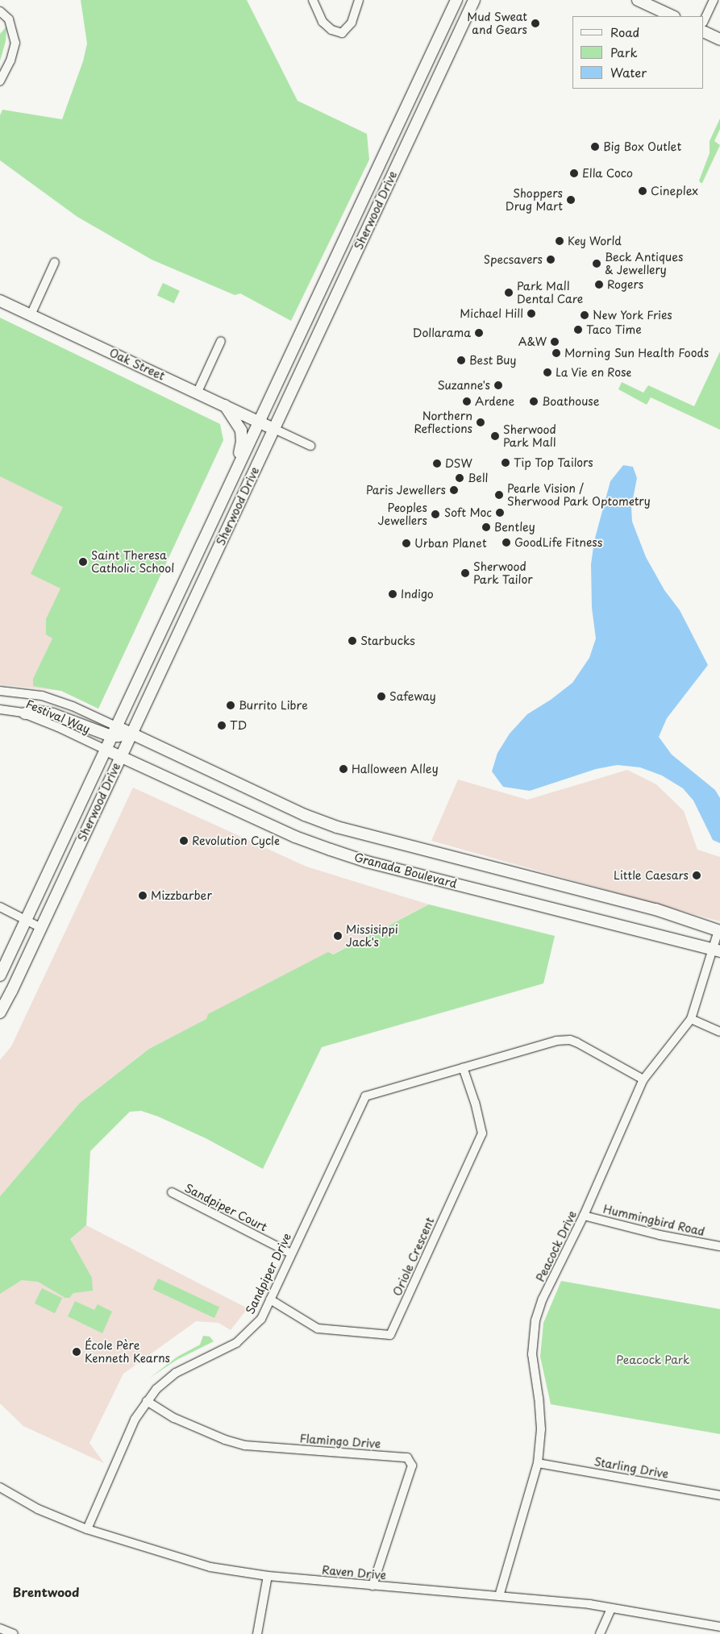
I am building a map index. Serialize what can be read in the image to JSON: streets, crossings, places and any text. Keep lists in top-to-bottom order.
{
  "streets": {
    "main road": ["Sherwood Drive", "Oak Street", "Granada Boulevard"],
    "street": [
      "Festival Way",
      "Sandpiper Court",
      "Hummingbird Road",
      "Peacock Drive",
      "Oriole Crescent",
      "Sandpiper Drive",
      "Flamingo Drive",
      "Starling Drive",
      "Raven Drive"
    ]
  },
  "crossings": [
    ["Sherwood Drive", "Oak Street"],
    ["Sherwood Drive", "Festival Way"],
    ["Sherwood Drive", "Granada Boulevard"],
    ["Festival Way", "Granada Boulevard"],
    ["Granada Boulevard", "Peacock Drive"],
    ["Sandpiper Court", "Sandpiper Drive"],
    ["Hummingbird Road", "Peacock Drive"],
    ["Peacock Drive", "Sandpiper Drive"],
    ["Peacock Drive", "Starling Drive"],
    ["Peacock Drive", "Raven Drive"],
    ["Oriole Crescent", "Sandpiper Drive"],
    ["Sandpiper Drive", "Flamingo Drive"],
    ["Sandpiper Drive", "Raven Drive"],
    ["Flamingo Drive", "Raven Drive"]
  ],
  "districts": ["Brentwood"],
  "parks": ["Peacock Park"],
  "places": [
    "Mud Sweat and Gears",
    "Big Box Outlet",
    "Ella Coco",
    "Cineplex",
    "Shoppers Drug Mart",
    "Key World",
    "Specsavers",
    "Beck Antiques & Jewellery",
    "Rogers",
    "Park Mall Dental Care",
    "Michael Hill",
    "New York Fries",
    "Taco Time",
    "Dollarama",
    "A&W",
    "Morning Sun Health Foods",
    "Best Buy",
    "La Vie en Rose",
    "Suzanne's",
    "Ardene",
    "Boathouse",
    "Northern Reflections",
    "Sherwood Park Mall",
    "Tip Top Tailors",
    "DSW",
    "Bell",
    "Paris Jewellers",
    "Pearle Vision / Sherwood Park Optometry",
    "Soft Moc",
    "Peoples Jewellers",
    "Bentley",
    "GoodLife Fitness",
    "Urban Planet",
    "Saint Theresa Catholic School",
    "Sherwood Park Tailor",
    "Indigo",
    "Starbucks",
    "Safeway",
    "Burrito Libre",
    "TD",
    "Halloween Alley",
    "Revolution Cycle",
    "Little Caesars",
    "Mizzbarber",
    "Missisippi Jack's",
    "École Père Kenneth Kearns"
  ],
  "legend": ["Road", "Park", "Water"]
}
